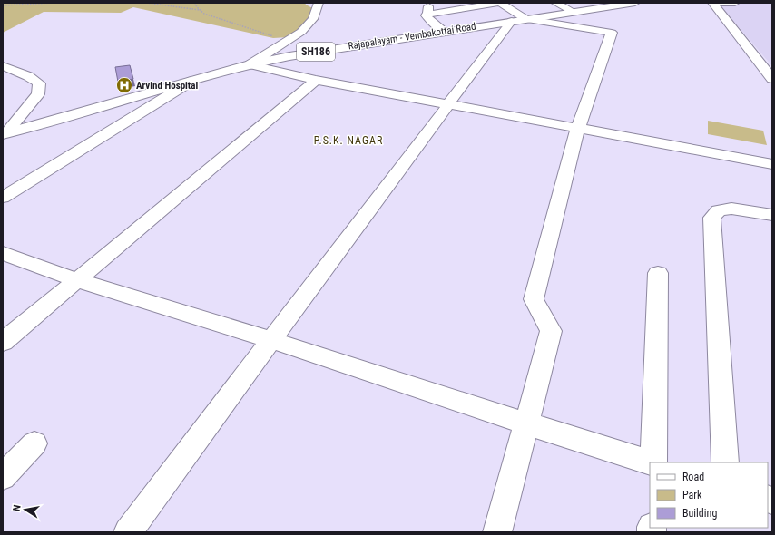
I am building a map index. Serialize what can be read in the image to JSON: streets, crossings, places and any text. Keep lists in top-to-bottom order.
{
  "streets": {
    "main road": ["Rajapalayam - Vembakottai Road", "SH186"]
  },
  "districts": ["P.S.K. NAGAR"],
  "places": {
    "hospital": ["Arvind Hospital"]
  },
  "legend": ["Road", "Park", "Building"],
  "north": "left"
}
